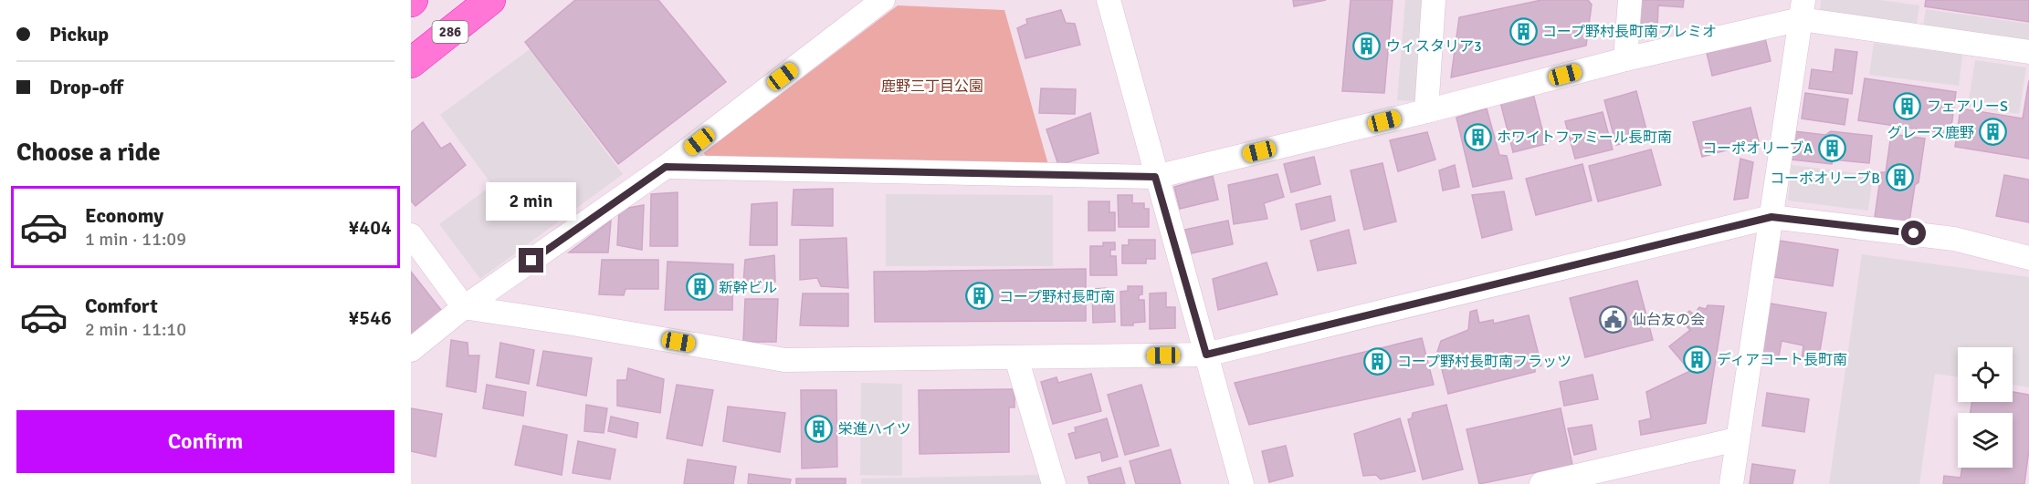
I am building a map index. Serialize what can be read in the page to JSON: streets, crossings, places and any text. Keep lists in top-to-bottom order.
{
  "streets": {
    "highway": ["286"]
  },
  "parks": ["鹿野三丁目公園"],
  "places": {
    "building": [
      "コープ野村長町南プレミオ",
      "ウィスタリア3",
      "フェアリーS",
      "グレース鹿野",
      "ホワイトファミール長町南",
      "コーポオリーブA",
      "コーポオリーブB",
      "新幹ビル",
      "コープ野村長町南",
      "ディアコート長町南",
      "コープ野村長町南フラッツ",
      "栄進ハイツ"
    ],
    "public building": ["仙台友の会"]
  },
  "page": {
    "banner": ["Pickup", "Drop-off"],
    "heading": "Choose a ride",
    "bubble": "2 min",
    "list": [
      {
        "name": "Economy",
        "note": "1 min · 11:09",
        "value": "¥404"
      },
      {
        "name": "Comfort",
        "note": "2 min · 11:10",
        "value": "¥546"
      }
    ],
    "buttons": "Confirm"
  }
}
